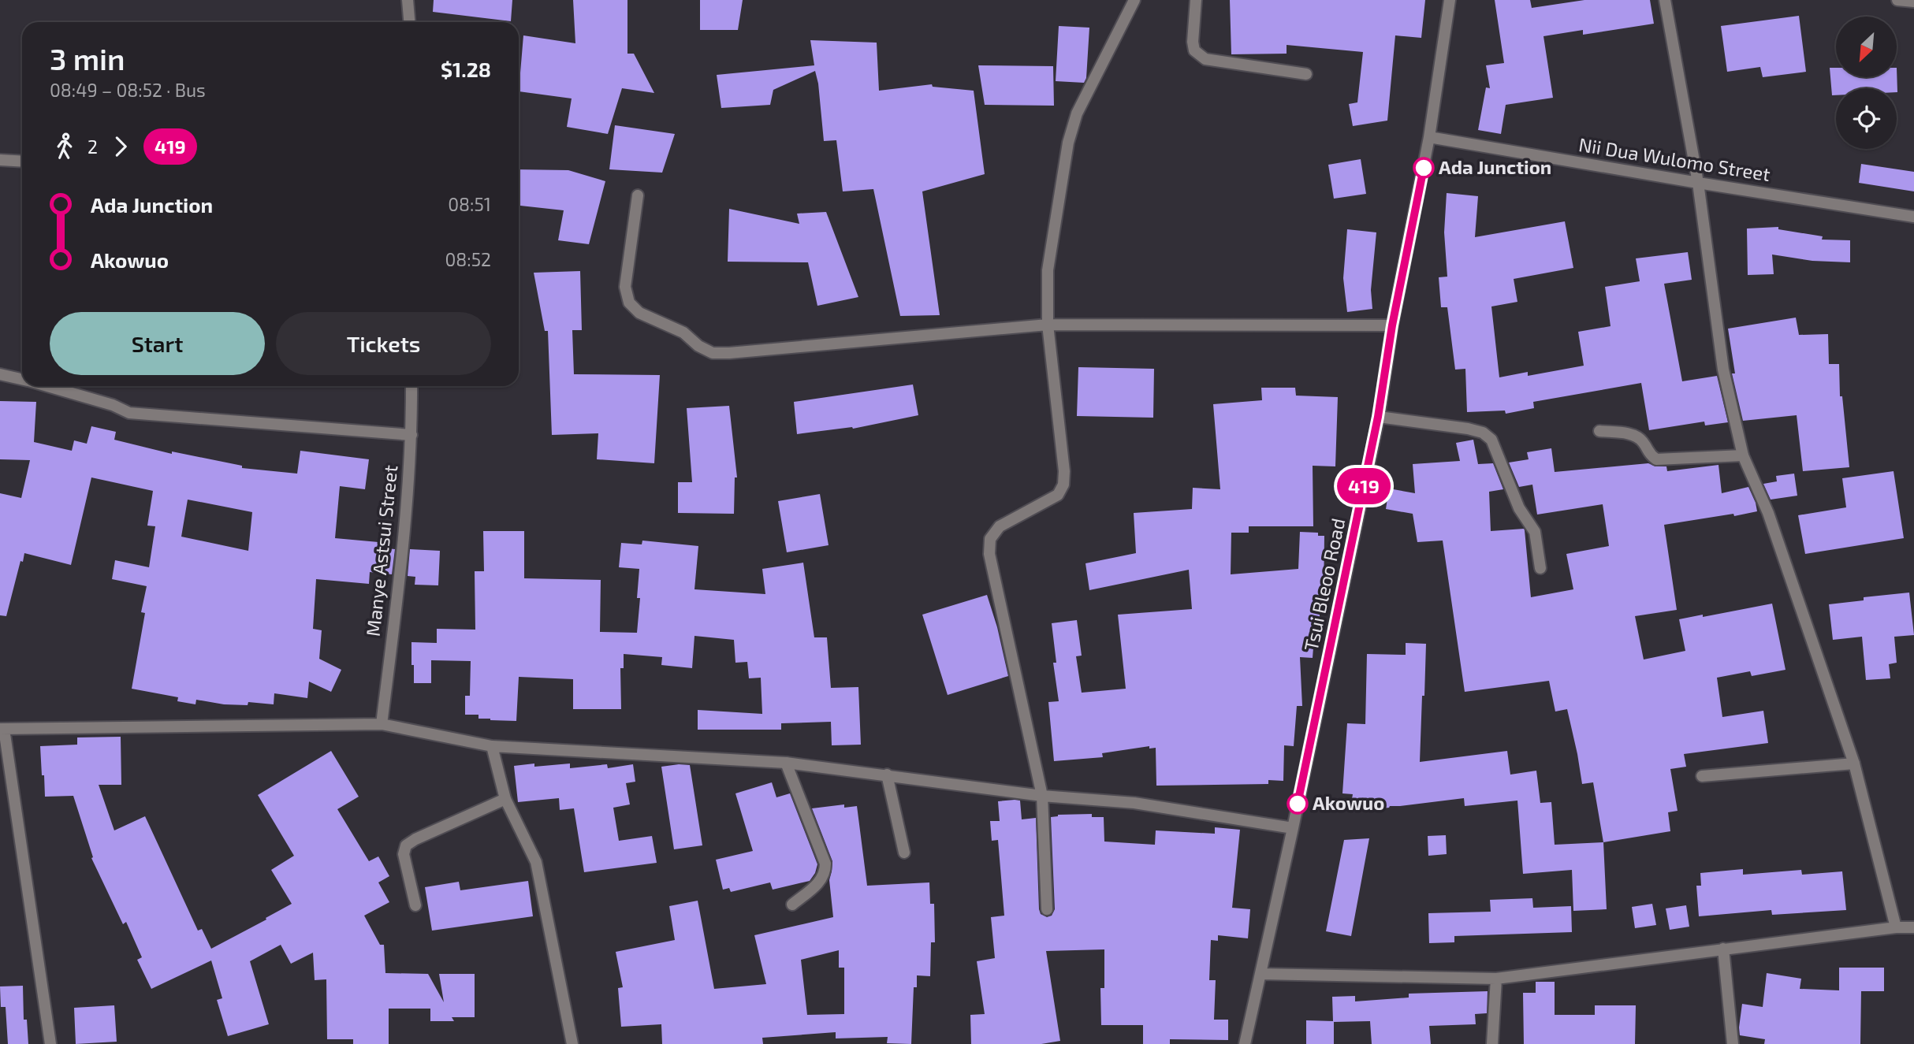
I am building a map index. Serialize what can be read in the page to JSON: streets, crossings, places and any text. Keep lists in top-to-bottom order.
{
  "streets": {
    "street": ["Nii Dua Wulomo Street", "Manye Astsui Street", "Tsui Bleoo Road"]
  },
  "crossings": [
    ["Nii Dua Wulomo Street", "Tsui Bleoo Road"]
  ],
  "places": ["Ada Junction", "Akowuo"],
  "lines": ["bus line 419"],
  "north": "bottom left",
  "page": {
    "on_map": "419",
    "heading": ["3 min", "08:49 – 08:52 · Bus", "$1.28"],
    "legs": ["2", "419"],
    "list": [
      {
        "name": "Ada Junction",
        "value": "08:51"
      },
      {
        "name": "Akowuo",
        "value": "08:52"
      }
    ],
    "buttons": ["Start", "Tickets"]
  }
}
